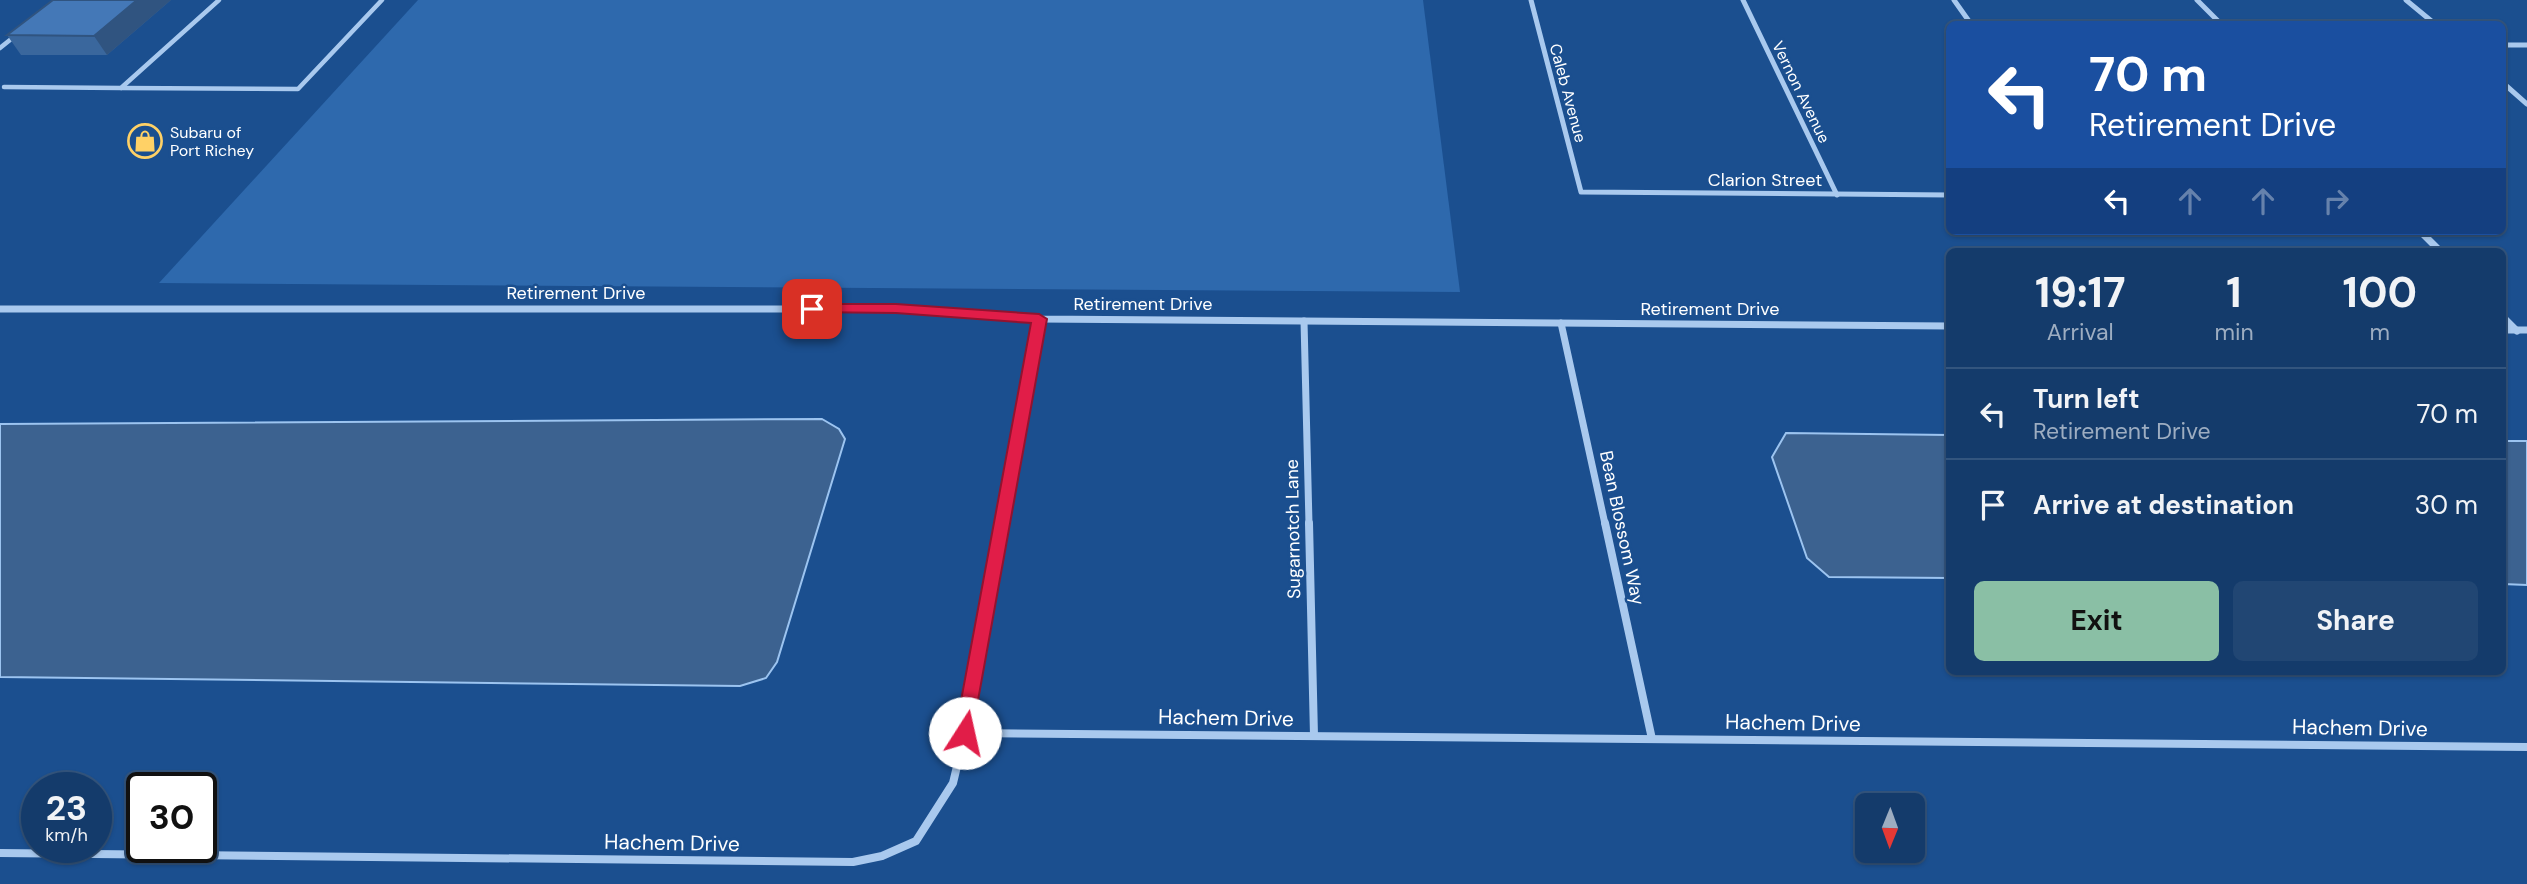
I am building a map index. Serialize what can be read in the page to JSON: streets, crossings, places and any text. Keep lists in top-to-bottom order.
{
  "streets": {
    "street": [
      "Vernon Avenue",
      "Caleb Avenue",
      "Clarion Street",
      "Retirement Drive",
      "Bean Blossom Way",
      "Sugarnotch Lane",
      "Hachem Drive"
    ]
  },
  "crossings": [
    ["Vernon Avenue", "Clarion Street"],
    ["Caleb Avenue", "Clarion Street"],
    ["Retirement Drive", "Bean Blossom Way"],
    ["Retirement Drive", "Sugarnotch Lane"],
    ["Bean Blossom Way", "Hachem Drive"],
    ["Sugarnotch Lane", "Hachem Drive"]
  ],
  "places": {
    "shop": ["Subaru of Port Richey"]
  },
  "north": "bottom",
  "page": {
    "turn": ["70 m", "Retirement Drive"],
    "eta": [
      "19:17",
      "Arrival",
      "1",
      "min",
      "100",
      "m"
    ],
    "list": [
      {
        "name": "Turn left",
        "note": "Retirement Drive",
        "value": "70 m"
      },
      {
        "name": "Arrive at destination",
        "value": "30 m"
      }
    ],
    "buttons": ["Exit", "Share"],
    "speed": "23 km/h",
    "limit": "30"
  }
}
